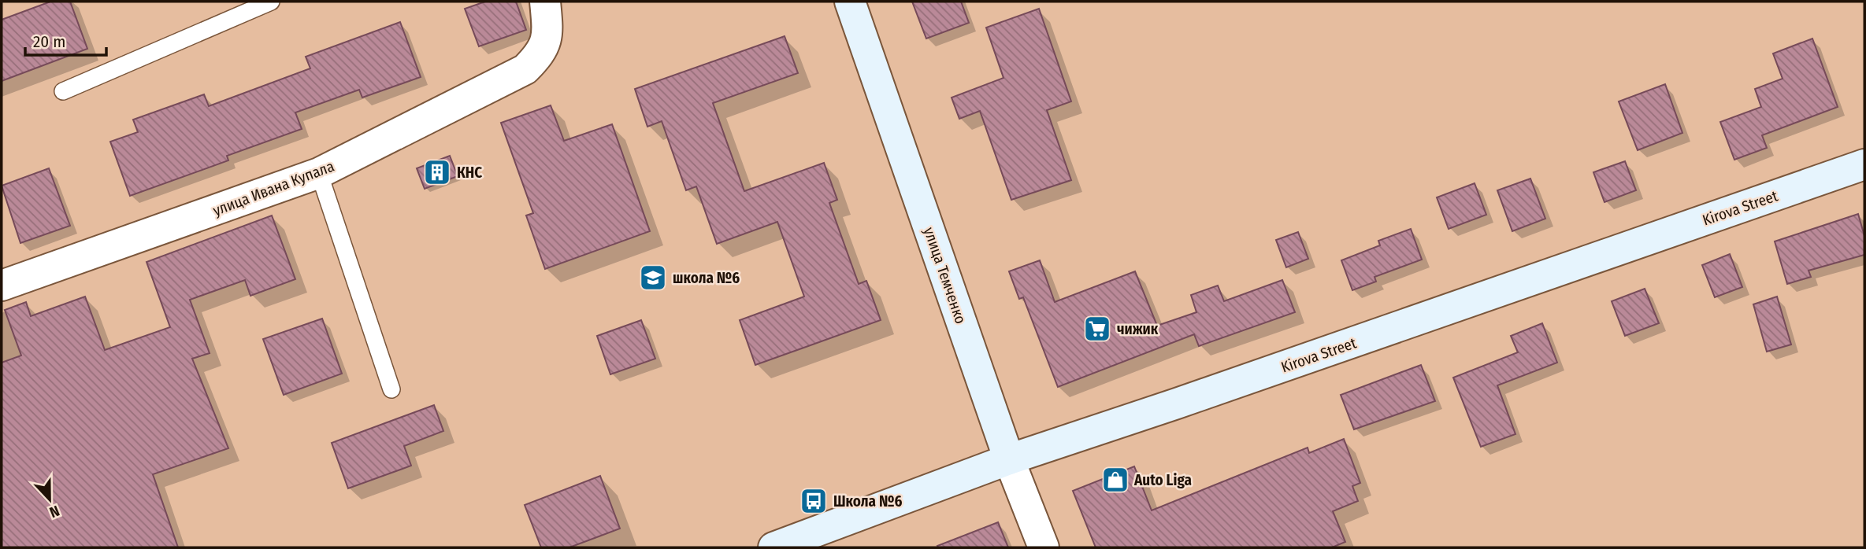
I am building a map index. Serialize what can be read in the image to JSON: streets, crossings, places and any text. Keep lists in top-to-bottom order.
{
  "streets": {
    "main road": ["Kirova Street", "улица Темченко"],
    "street": ["улица Ивана Купала"]
  },
  "crossings": [
    ["Kirova Street", "улица Темченко"]
  ],
  "places": {
    "building": ["КНС"],
    "school or university": ["школа №6"],
    "supermarket": ["чижик"],
    "shop": ["Auto Liga"],
    "bus stop": ["Школа №6"]
  },
  "scale_bar": "20 m",
  "north": "bottom"
}
